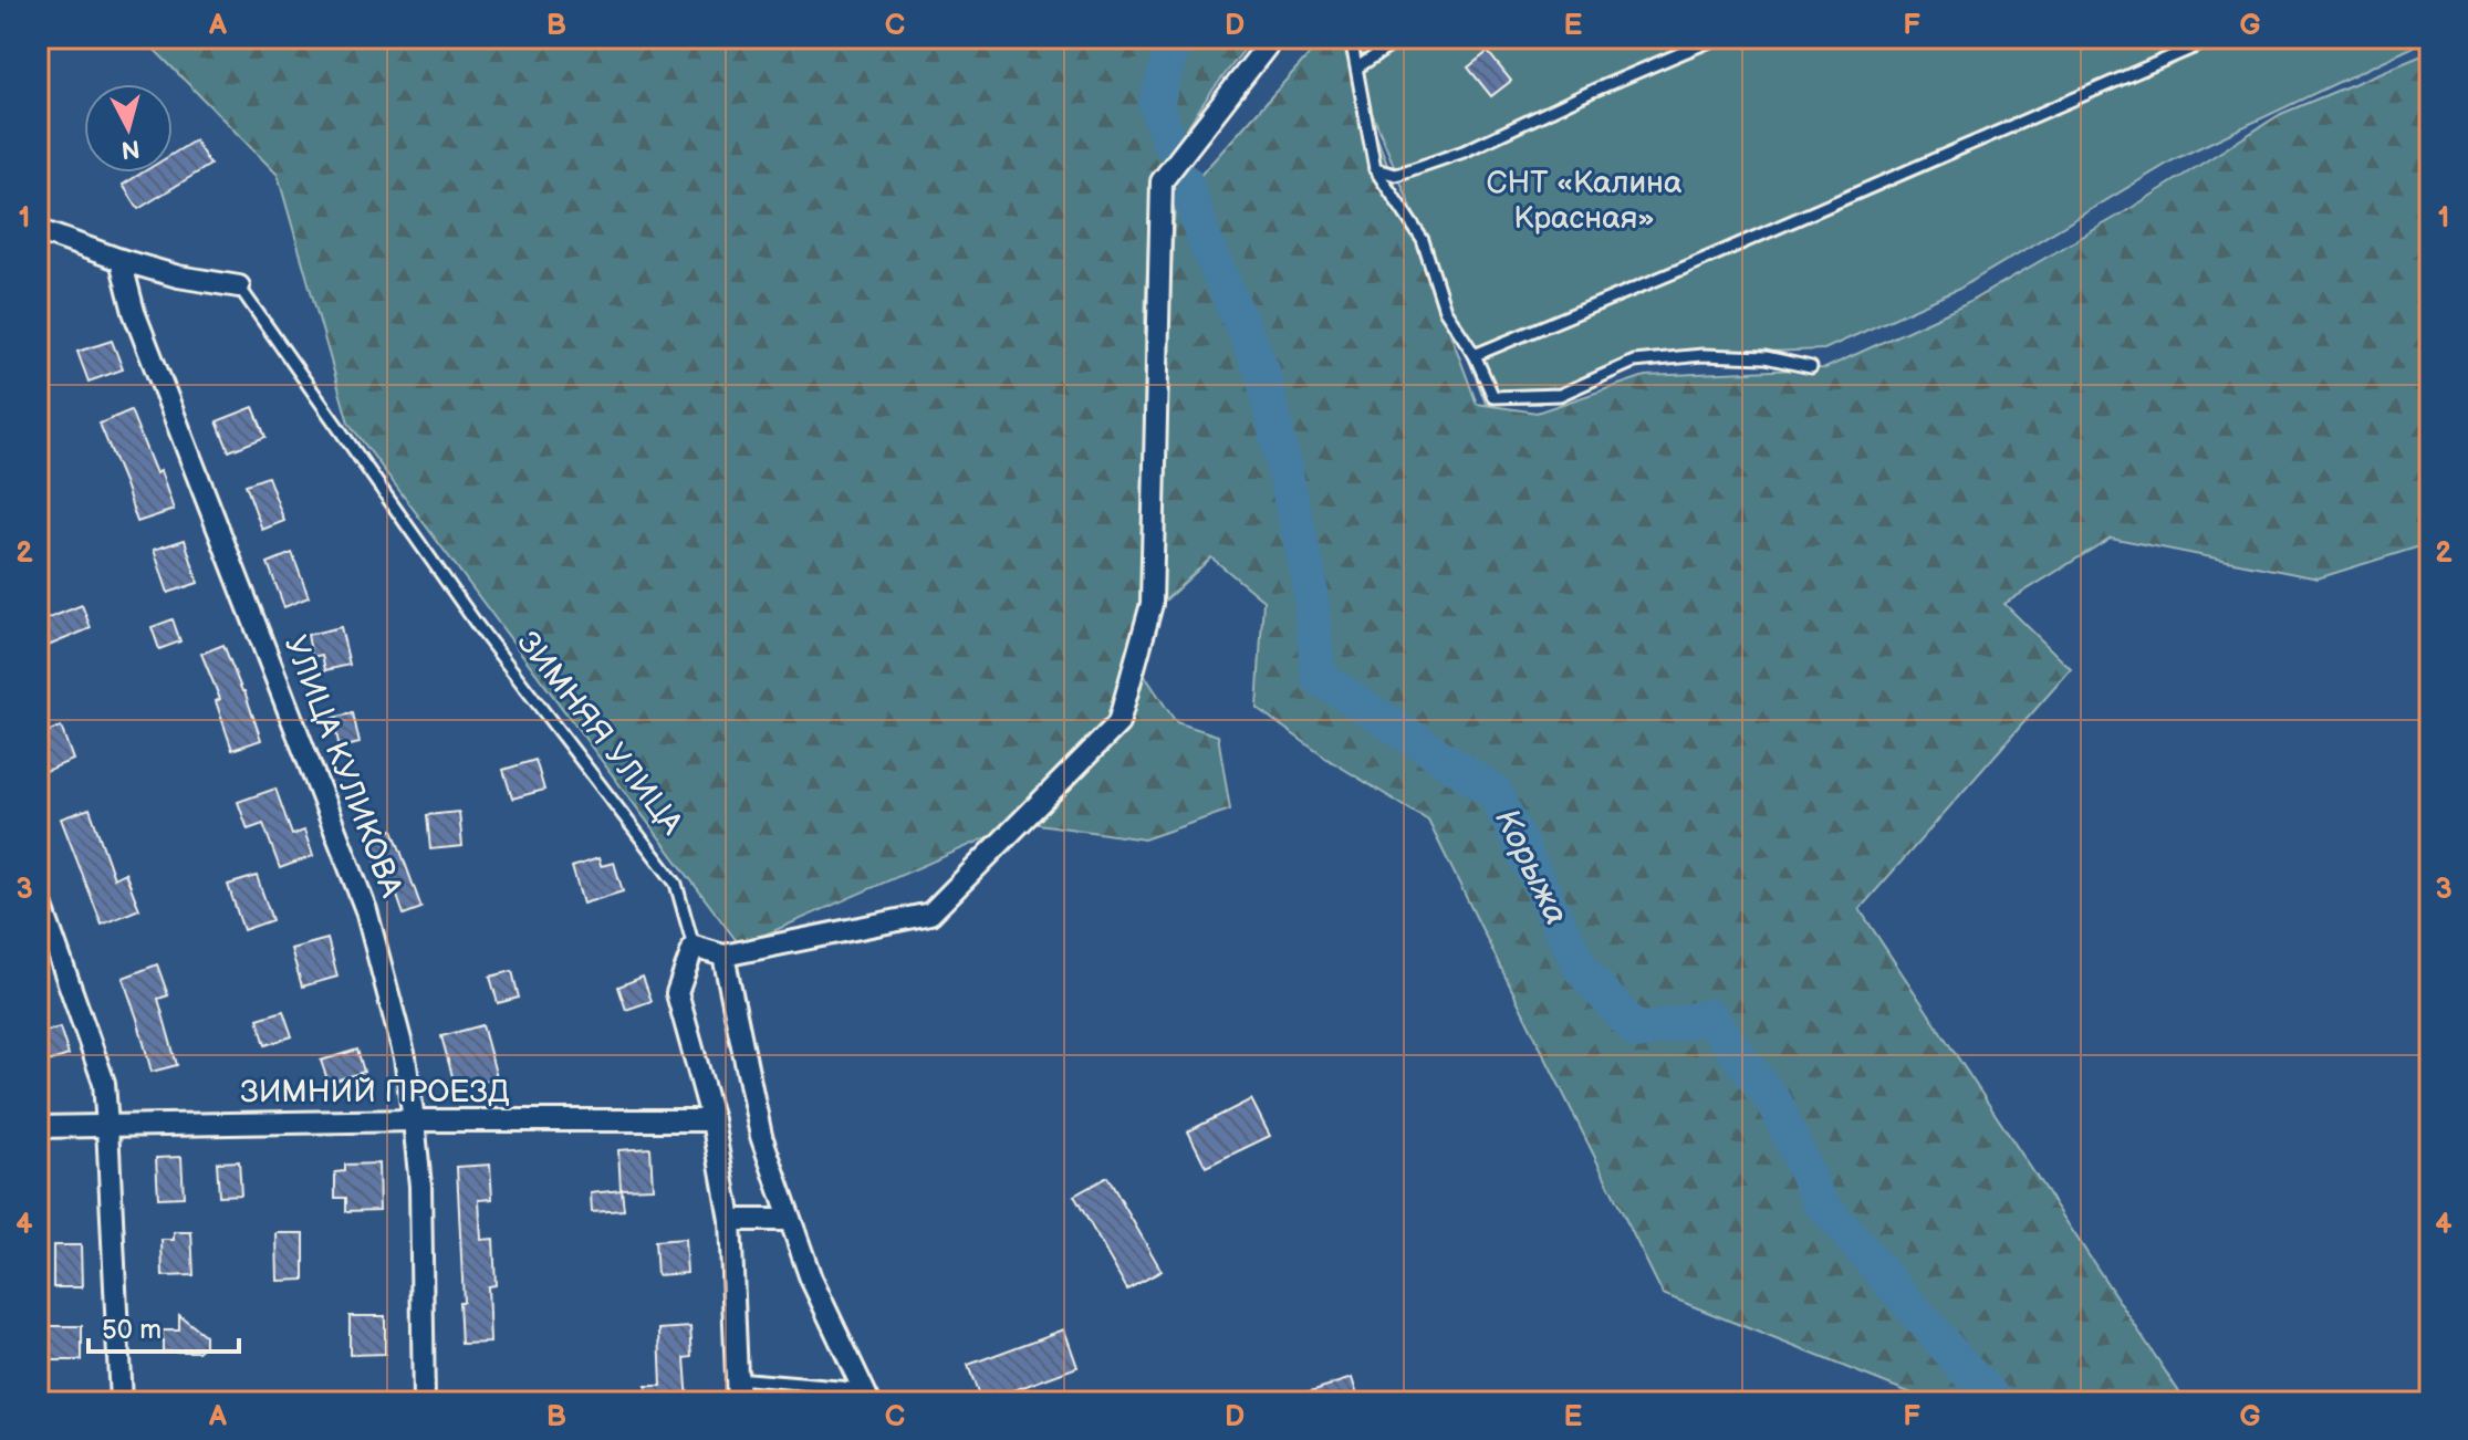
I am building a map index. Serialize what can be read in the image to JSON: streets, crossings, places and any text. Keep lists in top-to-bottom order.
{
  "streets": {
    "street": ["ЗИМНЯЯ УЛИЦА", "УЛИЦА КУЛИКОВА", "ЗИМНИЙ ПРОЕЗД"]
  },
  "crossings": [
    ["ЗИМНЯЯ УЛИЦА", "УЛИЦА КУЛИКОВА"],
    ["УЛИЦА КУЛИКОВА", "ЗИМНИЙ ПРОЕЗД"]
  ],
  "water": ["Корыжа"],
  "parks": ["СНТ «Калина Красная»"],
  "scale_bar": "50 m",
  "north": "bottom",
  "grid": {
    "columns": [
      "A",
      "B",
      "C",
      "D",
      "E",
      "F",
      "G"
    ],
    "rows": [
      "1",
      "2",
      "3",
      "4"
    ]
  }
}
